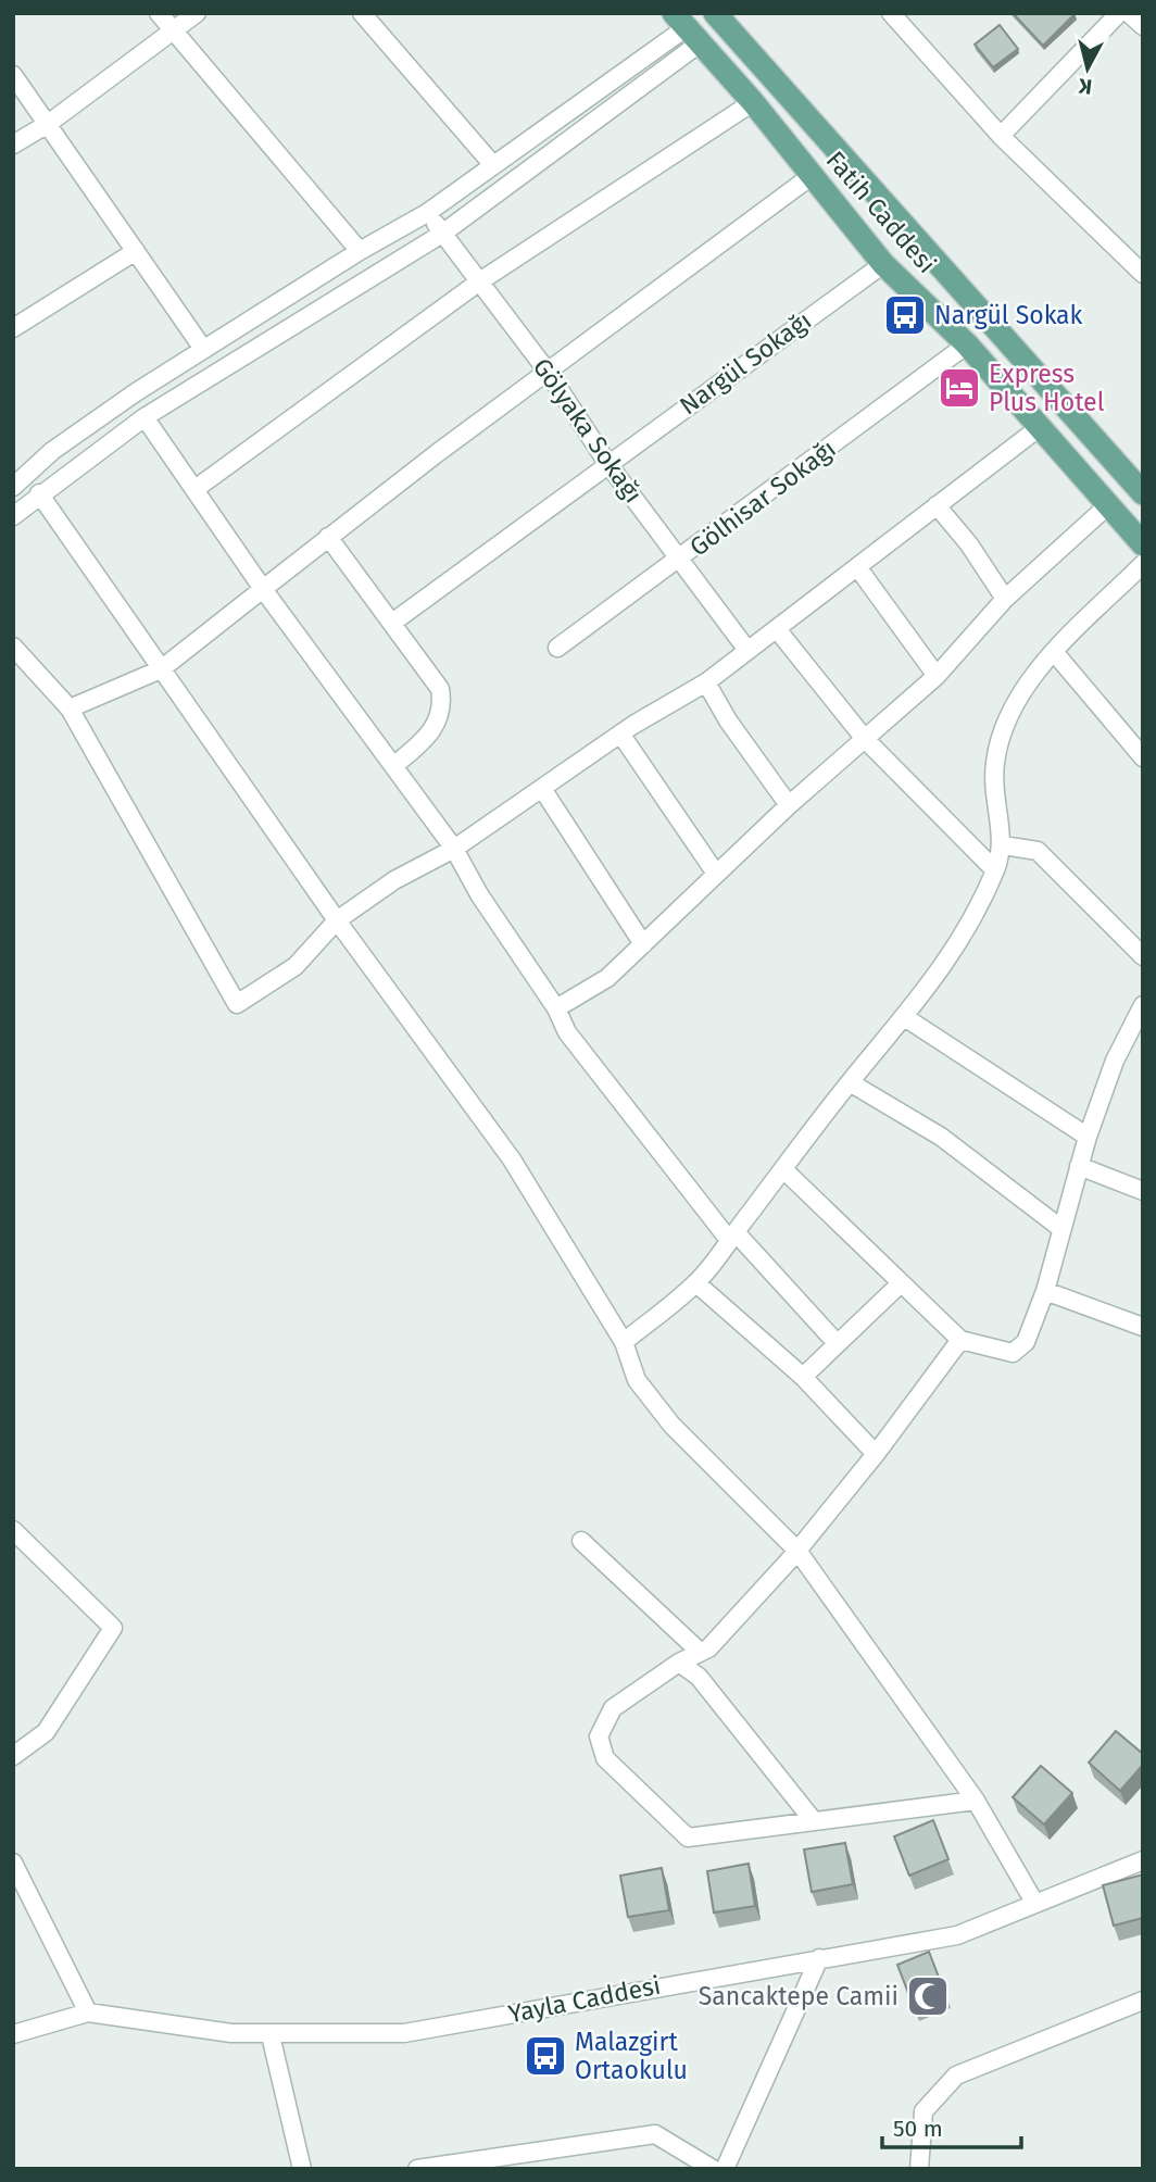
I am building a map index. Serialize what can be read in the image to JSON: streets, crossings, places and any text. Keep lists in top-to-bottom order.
{
  "streets": {
    "main road": ["Fatih Caddesi"],
    "street": [
      "Nargül Sokağı",
      "Gölyaka Sokağı",
      "Gölhisar Sokağı",
      "Yayla Caddesi"
    ]
  },
  "crossings": [
    ["Fatih Caddesi", "Nargül Sokağı"],
    ["Fatih Caddesi", "Gölhisar Sokağı"],
    ["Nargül Sokağı", "Gölyaka Sokağı"],
    ["Gölyaka Sokağı", "Gölhisar Sokağı"]
  ],
  "places": {
    "bus stop": ["Nargül Sokak", "Malazgirt Ortaokulu"],
    "hotel": ["Express Plus Hotel"],
    "mosque": ["Sancaktepe Camii"]
  },
  "scale_bar": "50 m",
  "north": "bottom"
}
